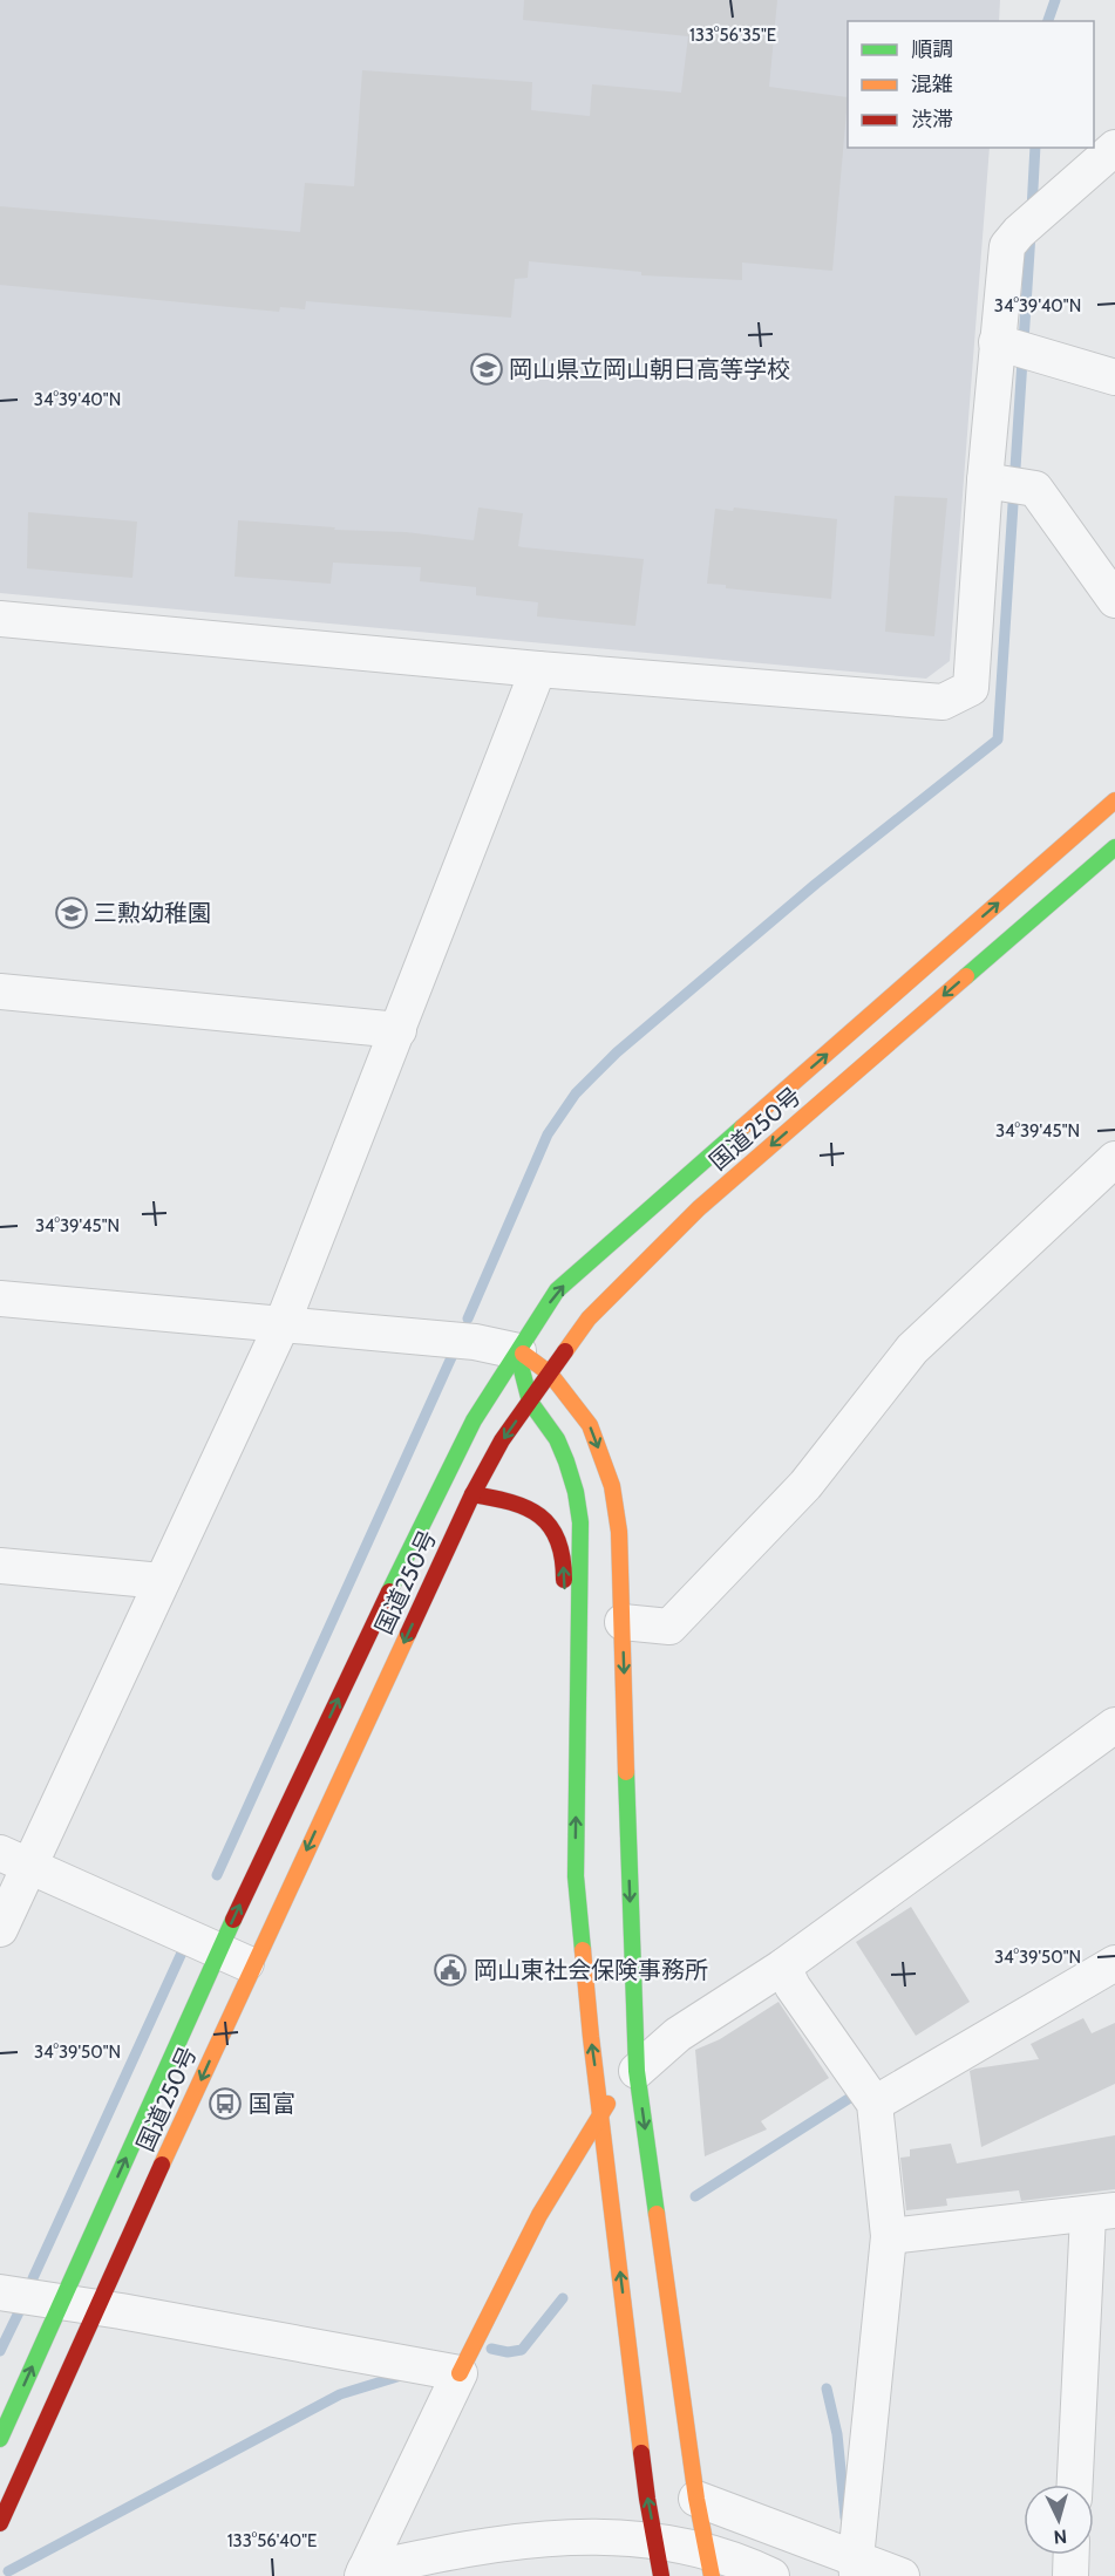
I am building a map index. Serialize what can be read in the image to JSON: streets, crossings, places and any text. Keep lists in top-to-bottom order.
{
  "streets": {
    "main road": ["国道250号"]
  },
  "places": {
    "school or university": ["岡山県立岡山朝日高等学校", "三勲幼稚園"],
    "public building": ["岡山東社会保険事務所"],
    "bus stop": ["国富"]
  },
  "legend": ["順調", "混雑", "渋滞"],
  "north": "bottom",
  "coordinates": [
    "133°56'35\"E",
    "34°39'40\"N",
    "34°39'45\"N",
    "34°39'50\"N",
    "133°56'40\"E"
  ]
}
